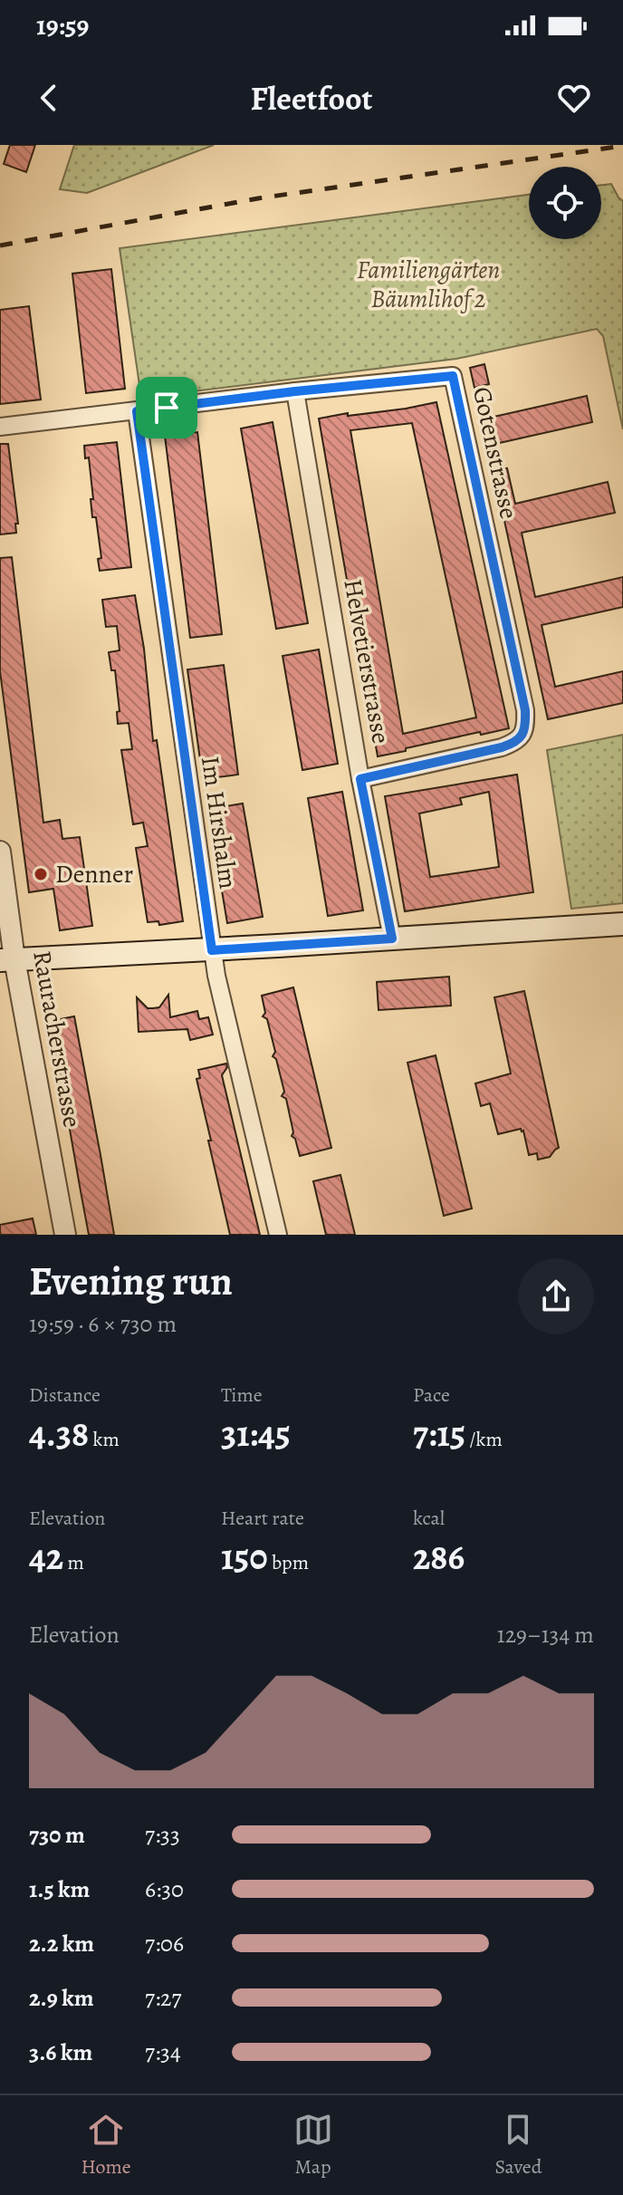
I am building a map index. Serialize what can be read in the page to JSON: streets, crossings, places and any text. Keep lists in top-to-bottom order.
{
  "streets": {
    "street": [
      "Gotenstrasse",
      "Helvetierstrasse",
      "Im Hirshalm",
      "Rauracherstrasse"
    ]
  },
  "crossings": [
    ["Gotenstrasse", "Helvetierstrasse"],
    ["Gotenstrasse", "Im Hirshalm"]
  ],
  "parks": ["Familiengärten Bäumlihof 2"],
  "places": ["Denner"],
  "page": {
    "status": "19:59",
    "header": "Fleetfoot",
    "heading": ["Evening run", "19:59 · 6 × 730 m"],
    "stats": [
      ["Distance", "4.38 km"],
      ["Time", "31:45"],
      ["Pace", "7:15 /km"],
      ["Elevation", "42 m"],
      ["Heart rate", "150 bpm"],
      ["kcal", "286"]
    ],
    "chart": ["Elevation", "129–134 m"],
    "list": [
      {
        "name": "730 m",
        "note": "7:33"
      },
      {
        "name": "1.5 km",
        "note": "6:30"
      },
      {
        "name": "2.2 km",
        "note": "7:06"
      },
      {
        "name": "2.9 km",
        "note": "7:27"
      },
      {
        "name": "3.6 km",
        "note": "7:34"
      }
    ],
    "tabs": ["Home", "Map", "Saved"]
  }
}
